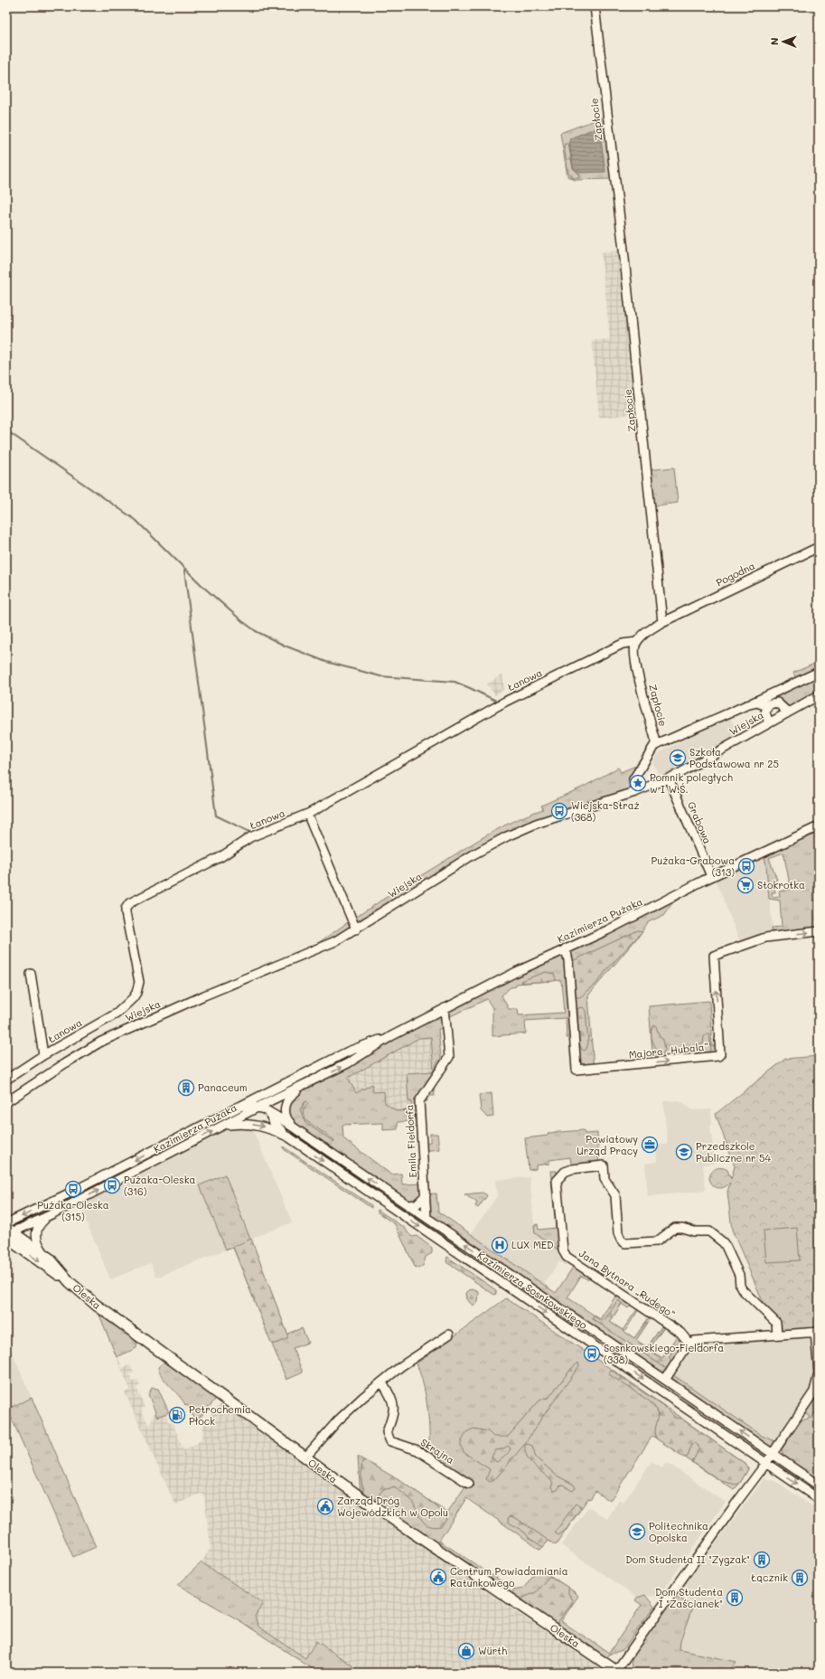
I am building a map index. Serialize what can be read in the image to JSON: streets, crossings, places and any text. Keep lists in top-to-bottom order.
{
  "streets": {
    "main road": ["Oleska"],
    "street": [
      "Zapłocie",
      "Pogodna",
      "Łanowa",
      "Wiejska",
      "Grabowa",
      "Kazimierza Pużaka",
      "Majora „Hubala”",
      "Emila Fieldorfa",
      "Jana Bytnara „Rudego”",
      "Kazimierza Sosnkowskiego",
      "Skrajna"
    ]
  },
  "crossings": [
    ["Zapłocie", "Pogodna"],
    ["Zapłocie", "Łanowa"],
    ["Wiejska", "Grabowa"],
    ["Grabowa", "Kazimierza Pużaka"],
    ["Kazimierza Pużaka", "Majora „Hubala”"],
    ["Kazimierza Pużaka", "Emila Fieldorfa"],
    ["Kazimierza Pużaka", "Kazimierza Sosnkowskiego"],
    ["Kazimierza Pużaka", "Oleska"],
    ["Emila Fieldorfa", "Kazimierza Sosnkowskiego"]
  ],
  "places": {
    "school or university": ["Szkoła Podstawowa nr 25", "Przedszkole Publiczne nr 54", "Politechnika Opolska"],
    "place": ["Pomnik poległych w I W.Ś."],
    "bus stop": [
      "Wiejska-Straż (368)",
      "Pużaka-Grabowa (313)",
      "Pużaka-Oleska (316)",
      "Pużaka-Oleska (315)",
      "Sosnkowskiego-Fieldorfa (338)"
    ],
    "supermarket": ["Stokrotka"],
    "building": [
      "Panaceum",
      "Dom Studenta II \"Zygzak\"",
      "Łącznik",
      "Dom Studenta I \"Zaścianek\""
    ],
    "office": ["Powiatowy Urząd Pracy"],
    "hospital": ["LUX MED"],
    "fuel station": ["Petrochemia Płock"],
    "public building": ["Zarząd Dróg Wojewódzkich w Opolu", "Centrum Powiadamiania Ratunkowego"],
    "shop": ["Würth"]
  },
  "north": "left"
}
